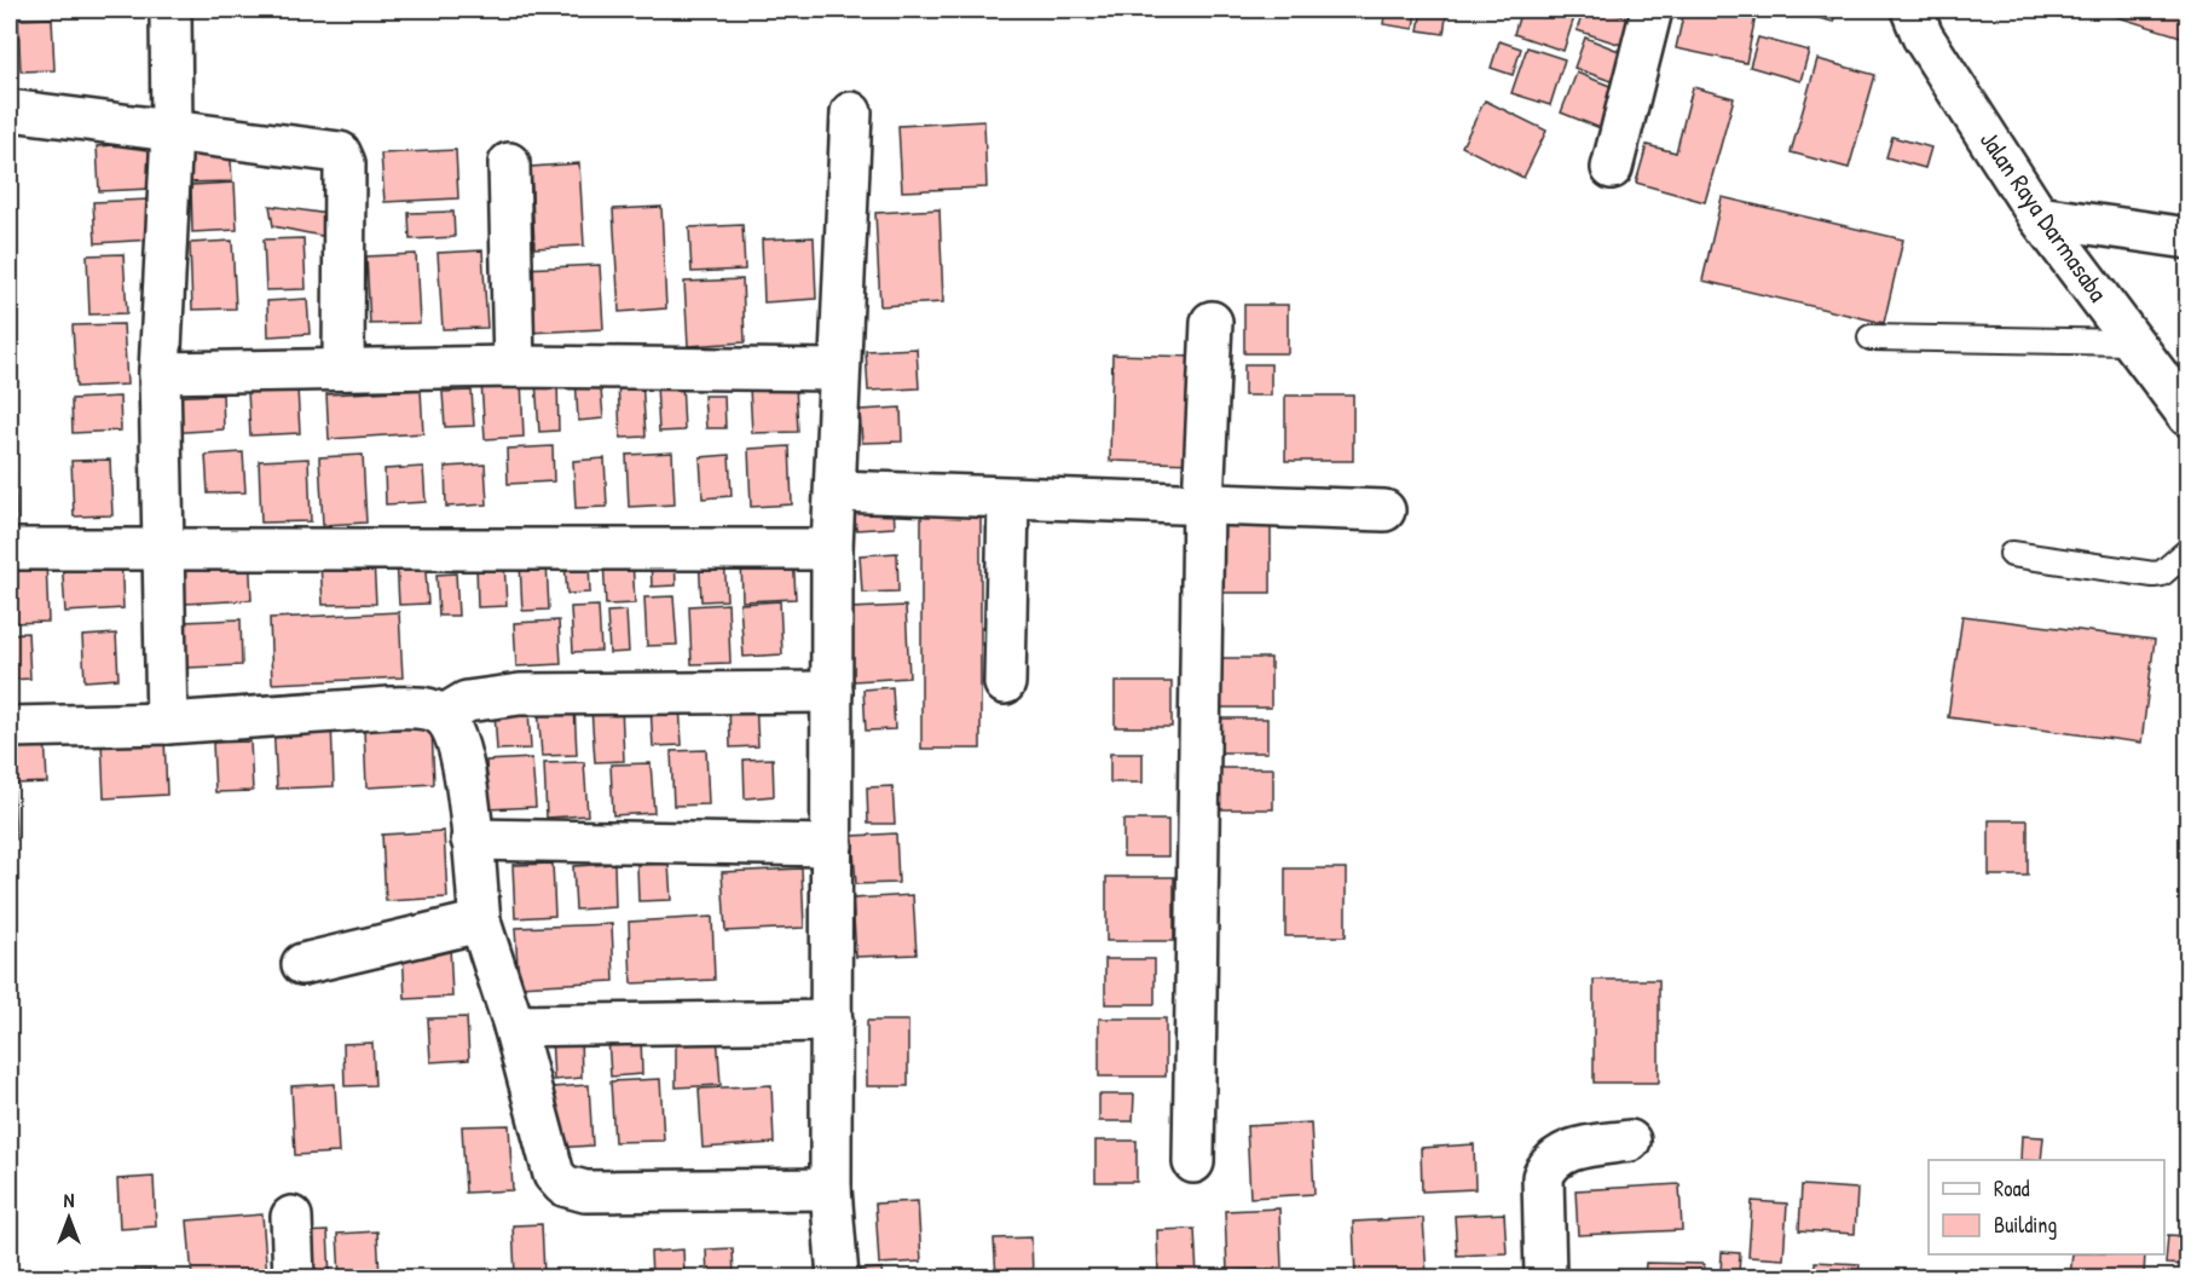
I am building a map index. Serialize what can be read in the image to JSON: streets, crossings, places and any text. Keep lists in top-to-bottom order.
{
  "streets": {
    "street": ["Jalan Raya Darmasaba"]
  },
  "legend": ["Road", "Building"],
  "north": "top"
}
